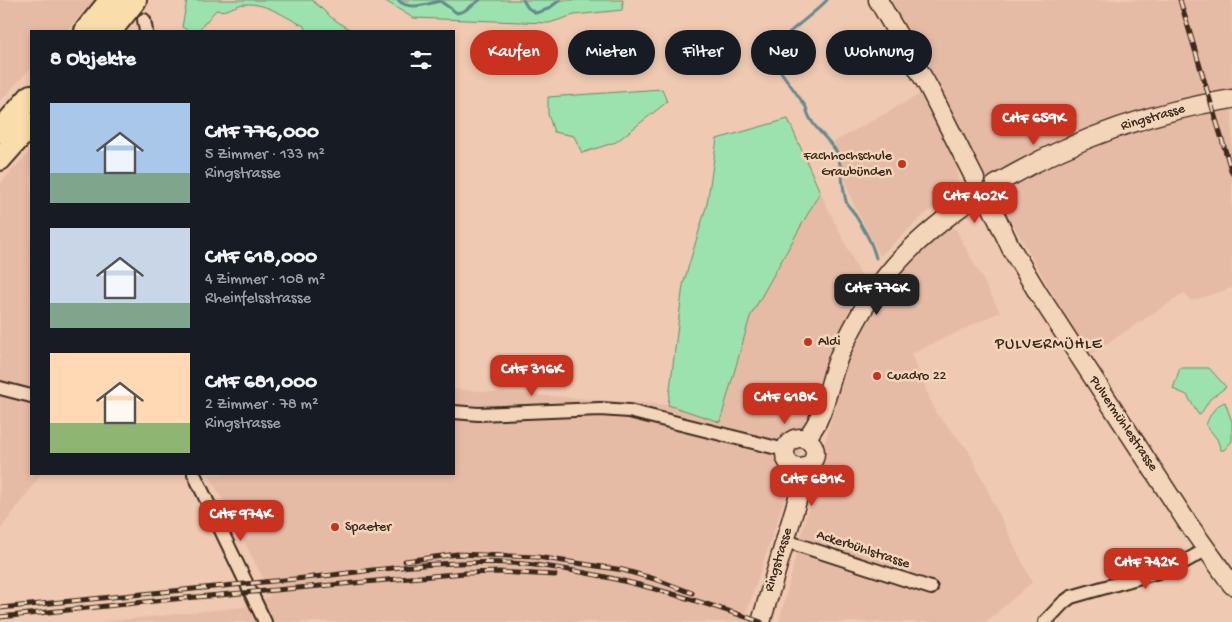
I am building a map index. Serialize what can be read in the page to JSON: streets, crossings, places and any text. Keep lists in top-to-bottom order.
{
  "streets": {
    "main road": ["Ringstrasse", "Pulvermühlestrasse"],
    "street": ["Ackerbühlstrasse"]
  },
  "crossings": [
    ["Ringstrasse", "Pulvermühlestrasse"],
    ["Ringstrasse", "Ackerbühlstrasse"]
  ],
  "districts": ["PULVERMÜHLE"],
  "places": [
    "Fachhochschule Graubünden",
    "Aldi",
    "Cuadro 22",
    "Spaeter"
  ],
  "page": {
    "chip": [
      "Kaufen",
      "Mieten",
      "Filter",
      "Neu",
      "Wohnung"
    ],
    "heading": "8 Objekte",
    "list": [
      {
        "name": "CHF 776,000",
        "note": "5 Zimmer · 133 m² · Ringstrasse"
      },
      {
        "name": "CHF 618,000",
        "note": "4 Zimmer · 108 m² · Rheinfelsstrasse"
      },
      {
        "name": "CHF 681,000",
        "note": "2 Zimmer · 78 m² · Ringstrasse"
      }
    ],
    "price": [
      "CHF 659K",
      "CHF 402K",
      "CHF 776K",
      "CHF 316K",
      "CHF 618K",
      "CHF 681K",
      "CHF 974K",
      "CHF 742K"
    ]
  }
}
